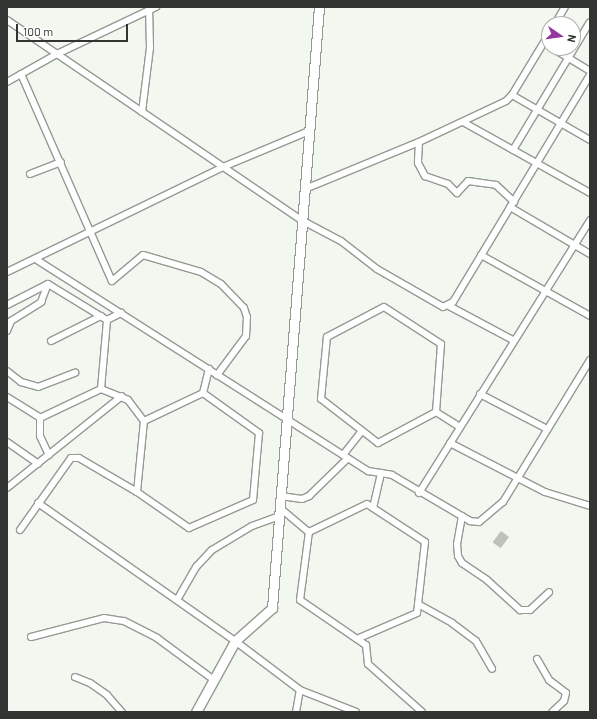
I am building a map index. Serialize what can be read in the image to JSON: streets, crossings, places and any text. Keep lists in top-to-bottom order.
{
  "scale_bar": "100 m",
  "north": "right"
}
